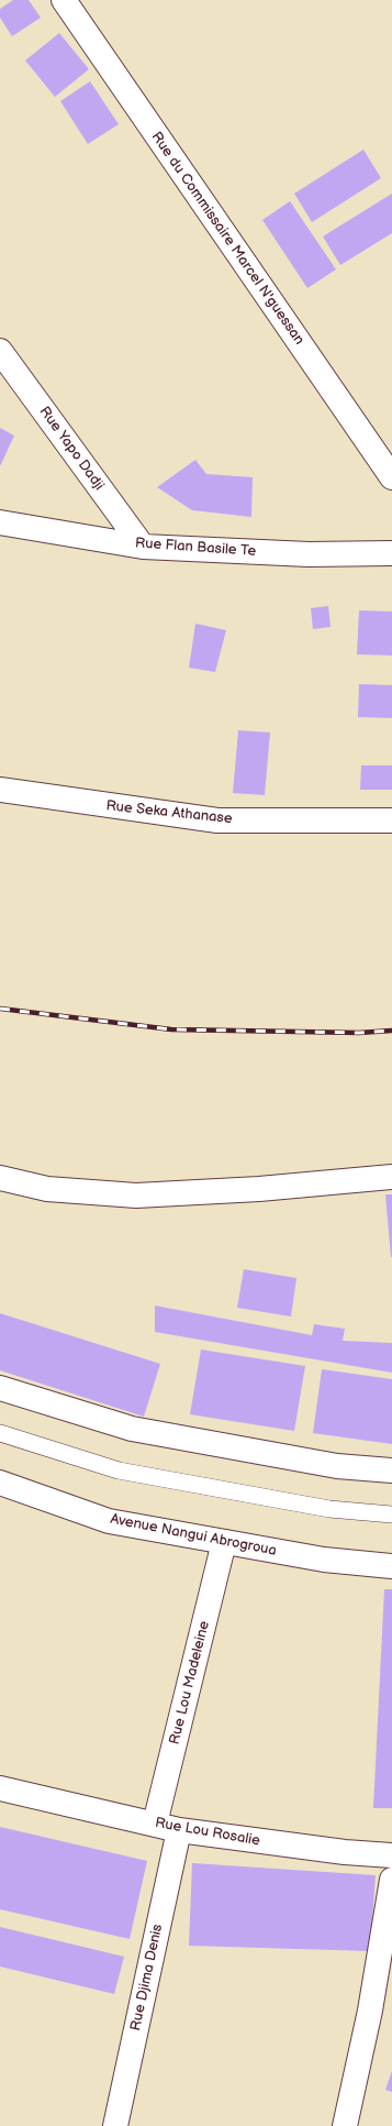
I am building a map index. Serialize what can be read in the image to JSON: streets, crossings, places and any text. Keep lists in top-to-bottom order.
{
  "streets": {
    "street": [
      "Rue du Commissaire Marcel N'guessan",
      "Rue Yapo Dadji",
      "Rue Flan Basile Te",
      "Rue Seka Athanase",
      "Avenue Nangui Abrogroua",
      "Rue Lou Madeleine",
      "Rue Lou Rosalie",
      "Rue Djima Denis"
    ]
  },
  "crossings": [
    ["Rue Yapo Dadji", "Rue Flan Basile Te"],
    ["Avenue Nangui Abrogroua", "Rue Lou Madeleine"],
    ["Rue Lou Madeleine", "Rue Lou Rosalie"],
    ["Rue Lou Rosalie", "Rue Djima Denis"]
  ]
}
